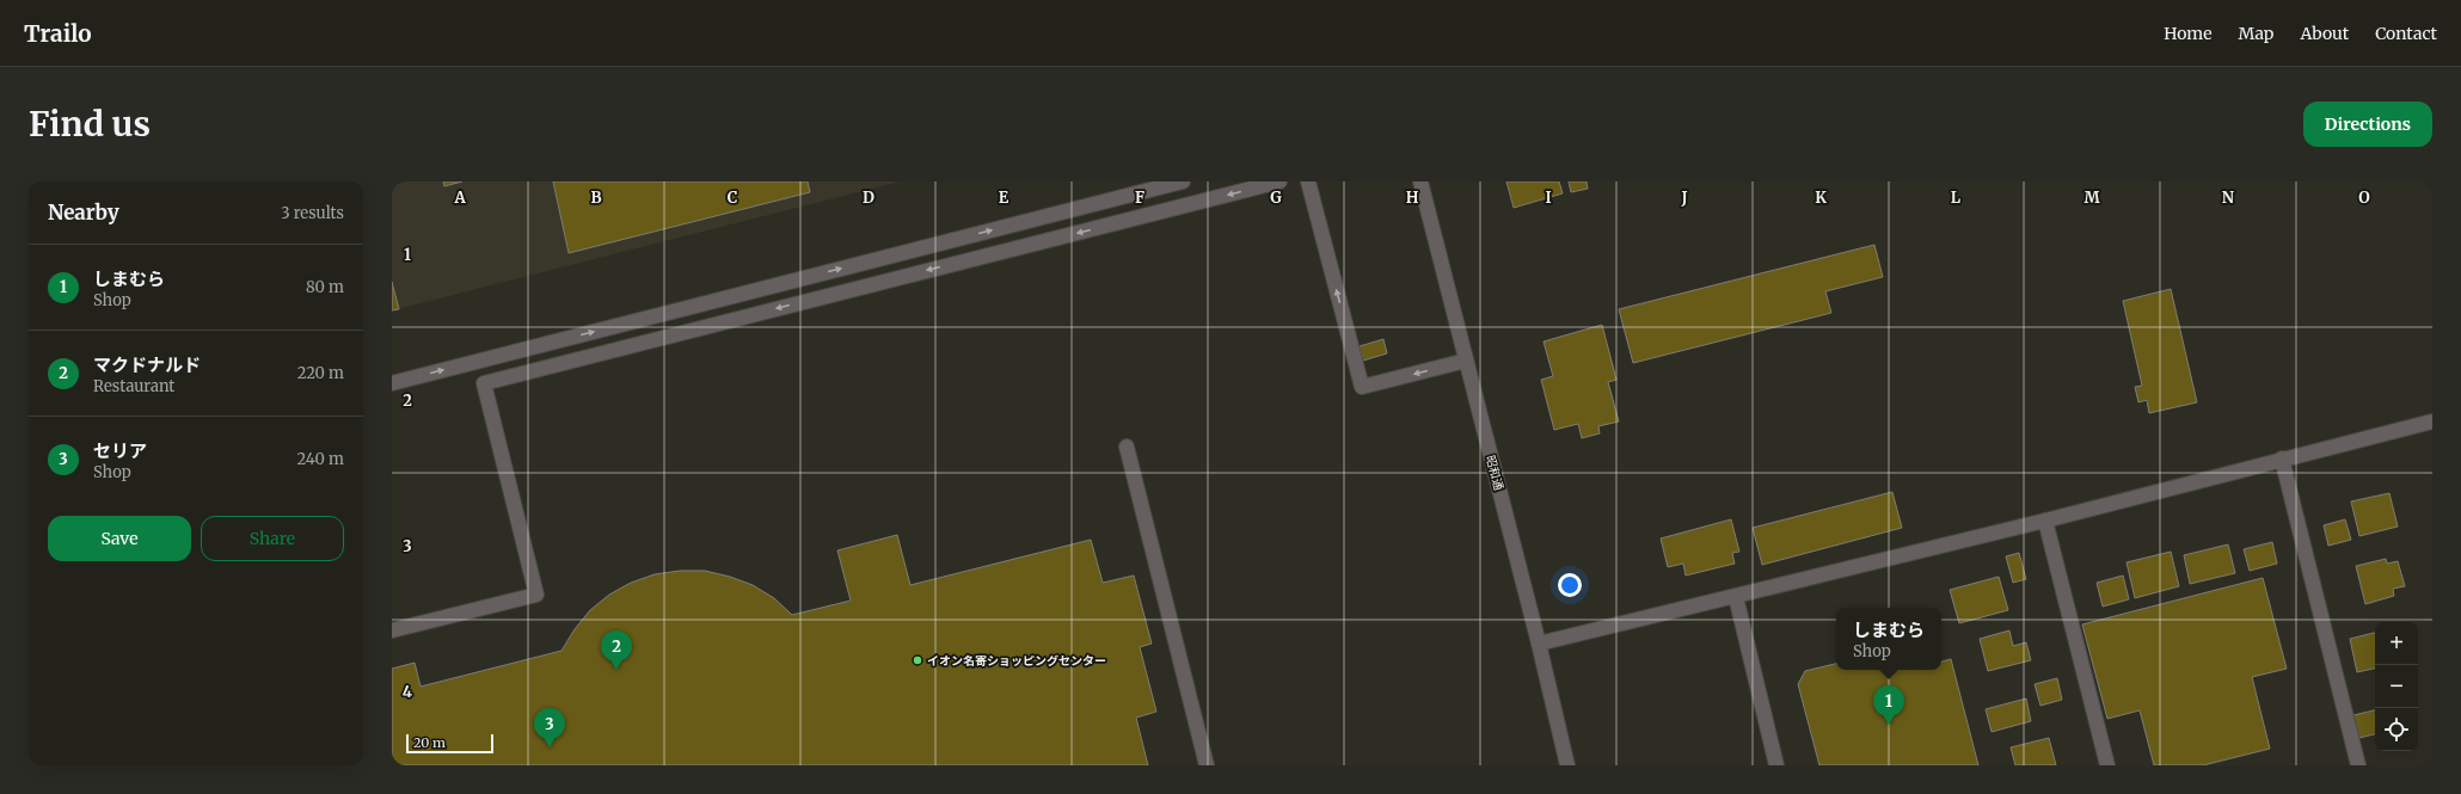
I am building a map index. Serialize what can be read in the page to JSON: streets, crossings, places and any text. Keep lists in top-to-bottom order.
{
  "streets": {
    "street": ["昭和通"]
  },
  "places": ["イオン名寄ショッピングセンター"],
  "scale_bar": "20 m",
  "page": {
    "header": "Trailo",
    "nav": [
      "Home",
      "Map",
      "About",
      "Contact"
    ],
    "buttons": [
      "Directions",
      ["Save", "Share"]
    ],
    "title": "Find us",
    "heading": ["Nearby", "3 results"],
    "list": [
      {
        "mark": "1",
        "name": "しまむら",
        "note": "Shop",
        "value": "80 m"
      },
      {
        "mark": "2",
        "name": "マクドナルド",
        "note": "Restaurant",
        "value": "220 m"
      },
      {
        "mark": "3",
        "name": "セリア",
        "note": "Shop",
        "value": "240 m"
      }
    ],
    "popup": ["しまむら", "Shop"],
    "map_buttons": ["+", "−"],
    "pins": ["2", "1", "3"],
    "scale": "20 m"
  },
  "grid": {
    "columns": [
      "A",
      "B",
      "C",
      "D",
      "E",
      "F",
      "G",
      "H",
      "I",
      "J",
      "K",
      "L",
      "M",
      "N",
      "O"
    ],
    "rows": [
      "1",
      "2",
      "3",
      "4"
    ]
  }
}
